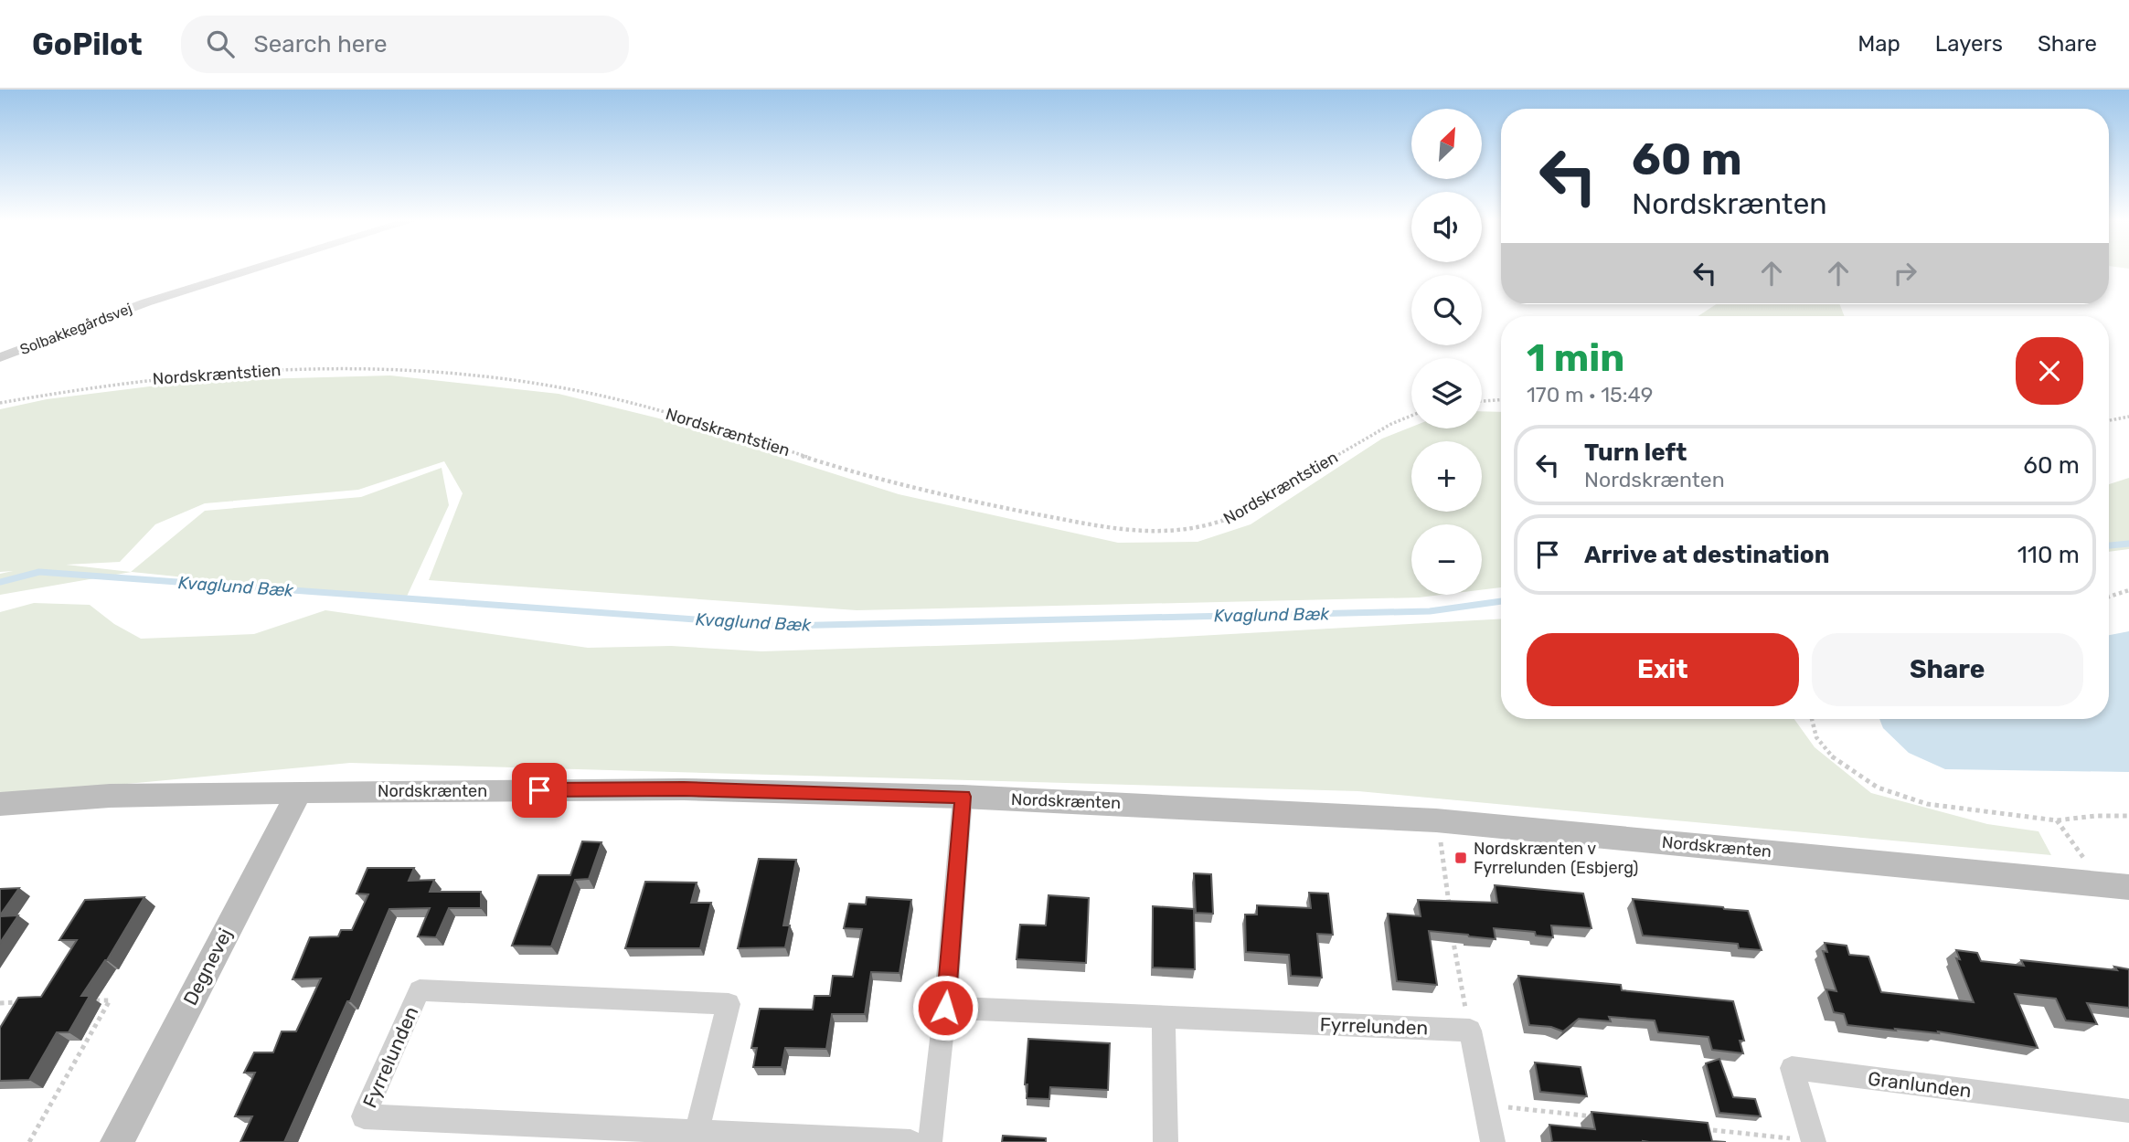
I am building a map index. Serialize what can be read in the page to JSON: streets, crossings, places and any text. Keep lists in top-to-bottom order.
{
  "streets": {
    "street": [
      "Solbakkegårdsvej",
      "Nordskrænten",
      "Degnevej",
      "Fyrrelunden",
      "Granlunden"
    ],
    "path": ["Nordskræntstien"]
  },
  "crossings": [
    ["Nordskrænten", "Degnevej"]
  ],
  "water": ["Kvaglund Bæk"],
  "places": {
    "transit": ["Nordskrænten v Fyrrelunden (Esbjerg)"]
  },
  "north": "top right",
  "page": {
    "header": "GoPilot",
    "search": "Search here",
    "nav": ["Map", "Layers", "Share"],
    "map_buttons": ["+", "−"],
    "turn": ["60 m", "Nordskrænten"],
    "heading": ["1 min", "170 m · 15:49"],
    "list": [
      {
        "name": "Turn left",
        "note": "Nordskrænten",
        "value": "60 m"
      },
      {
        "name": "Arrive at destination",
        "value": "110 m"
      }
    ],
    "buttons": ["Exit", "Share"]
  }
}
